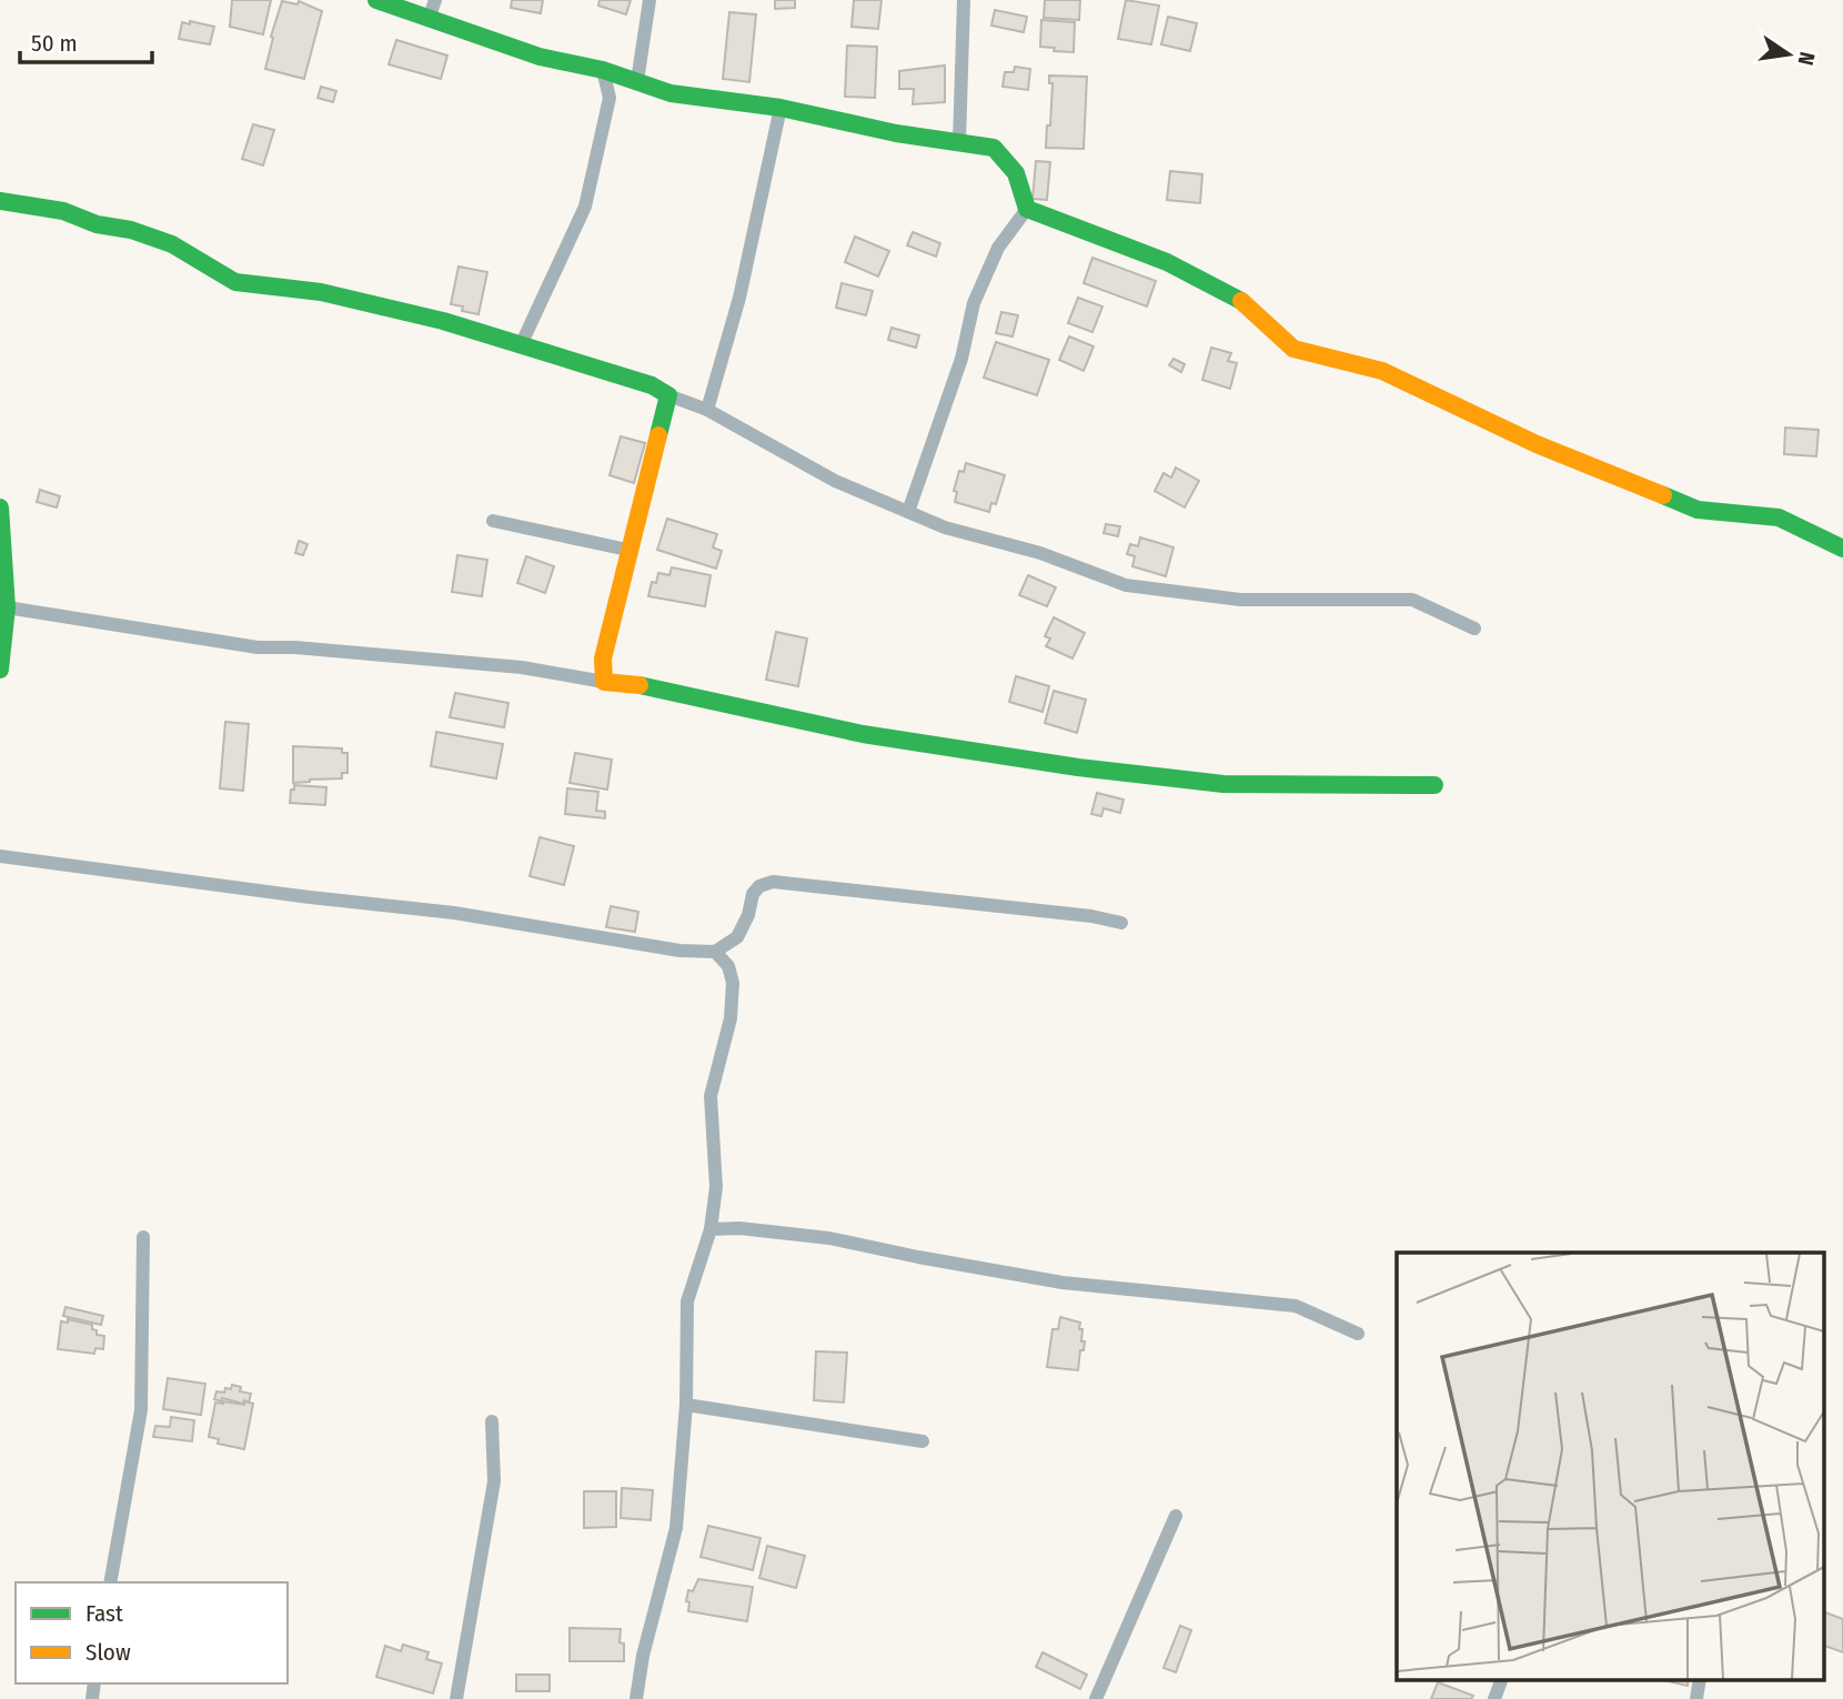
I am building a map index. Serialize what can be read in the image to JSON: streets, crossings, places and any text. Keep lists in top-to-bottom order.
{
  "legend": ["Fast", "Slow"],
  "scale_bar": "50 m",
  "north": "right"
}
